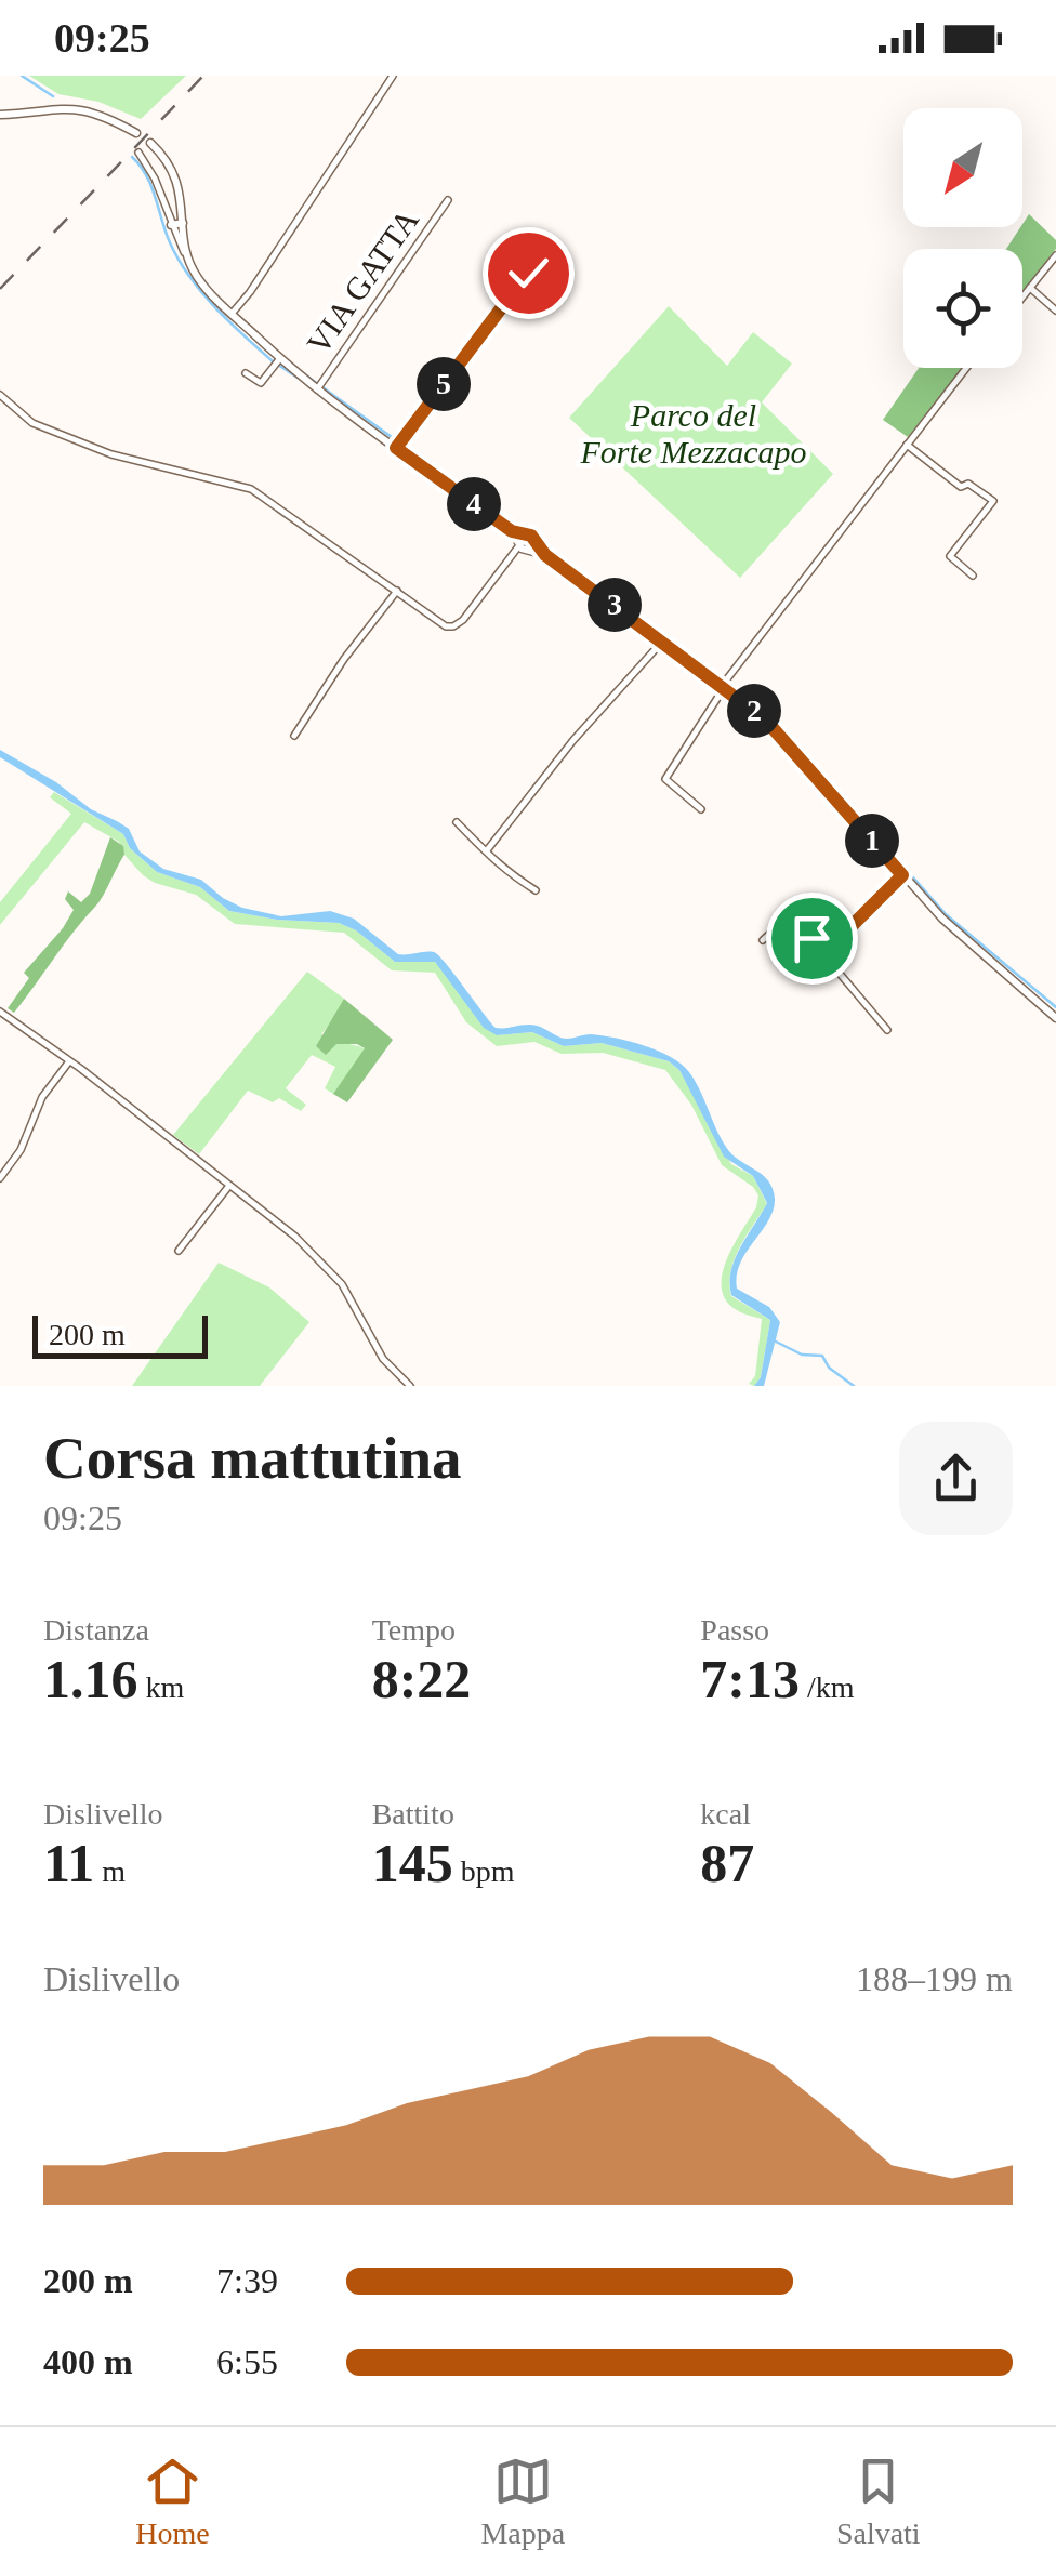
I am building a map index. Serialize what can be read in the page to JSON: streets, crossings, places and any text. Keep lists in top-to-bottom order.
{
  "streets": {
    "street": ["VIA GATTA"]
  },
  "parks": ["Parco del Forte Mezzacapo"],
  "scale_bar": "200 m",
  "north": "bottom left",
  "page": {
    "status": "09:25",
    "pins": [
      "5",
      "4",
      "3",
      "2",
      "1"
    ],
    "scale": "200 m",
    "heading": ["Corsa mattutina", "09:25"],
    "stats": [
      ["Distanza", "1.16 km"],
      ["Tempo", "8:22"],
      ["Passo", "7:13 /km"],
      ["Dislivello", "11 m"],
      ["Battito", "145 bpm"],
      ["kcal", "87"]
    ],
    "chart": ["Dislivello", "188–199 m"],
    "list": [
      {
        "name": "200 m",
        "note": "7:39"
      },
      {
        "name": "400 m",
        "note": "6:55"
      }
    ],
    "tabs": ["Home", "Mappa", "Salvati"]
  }
}
